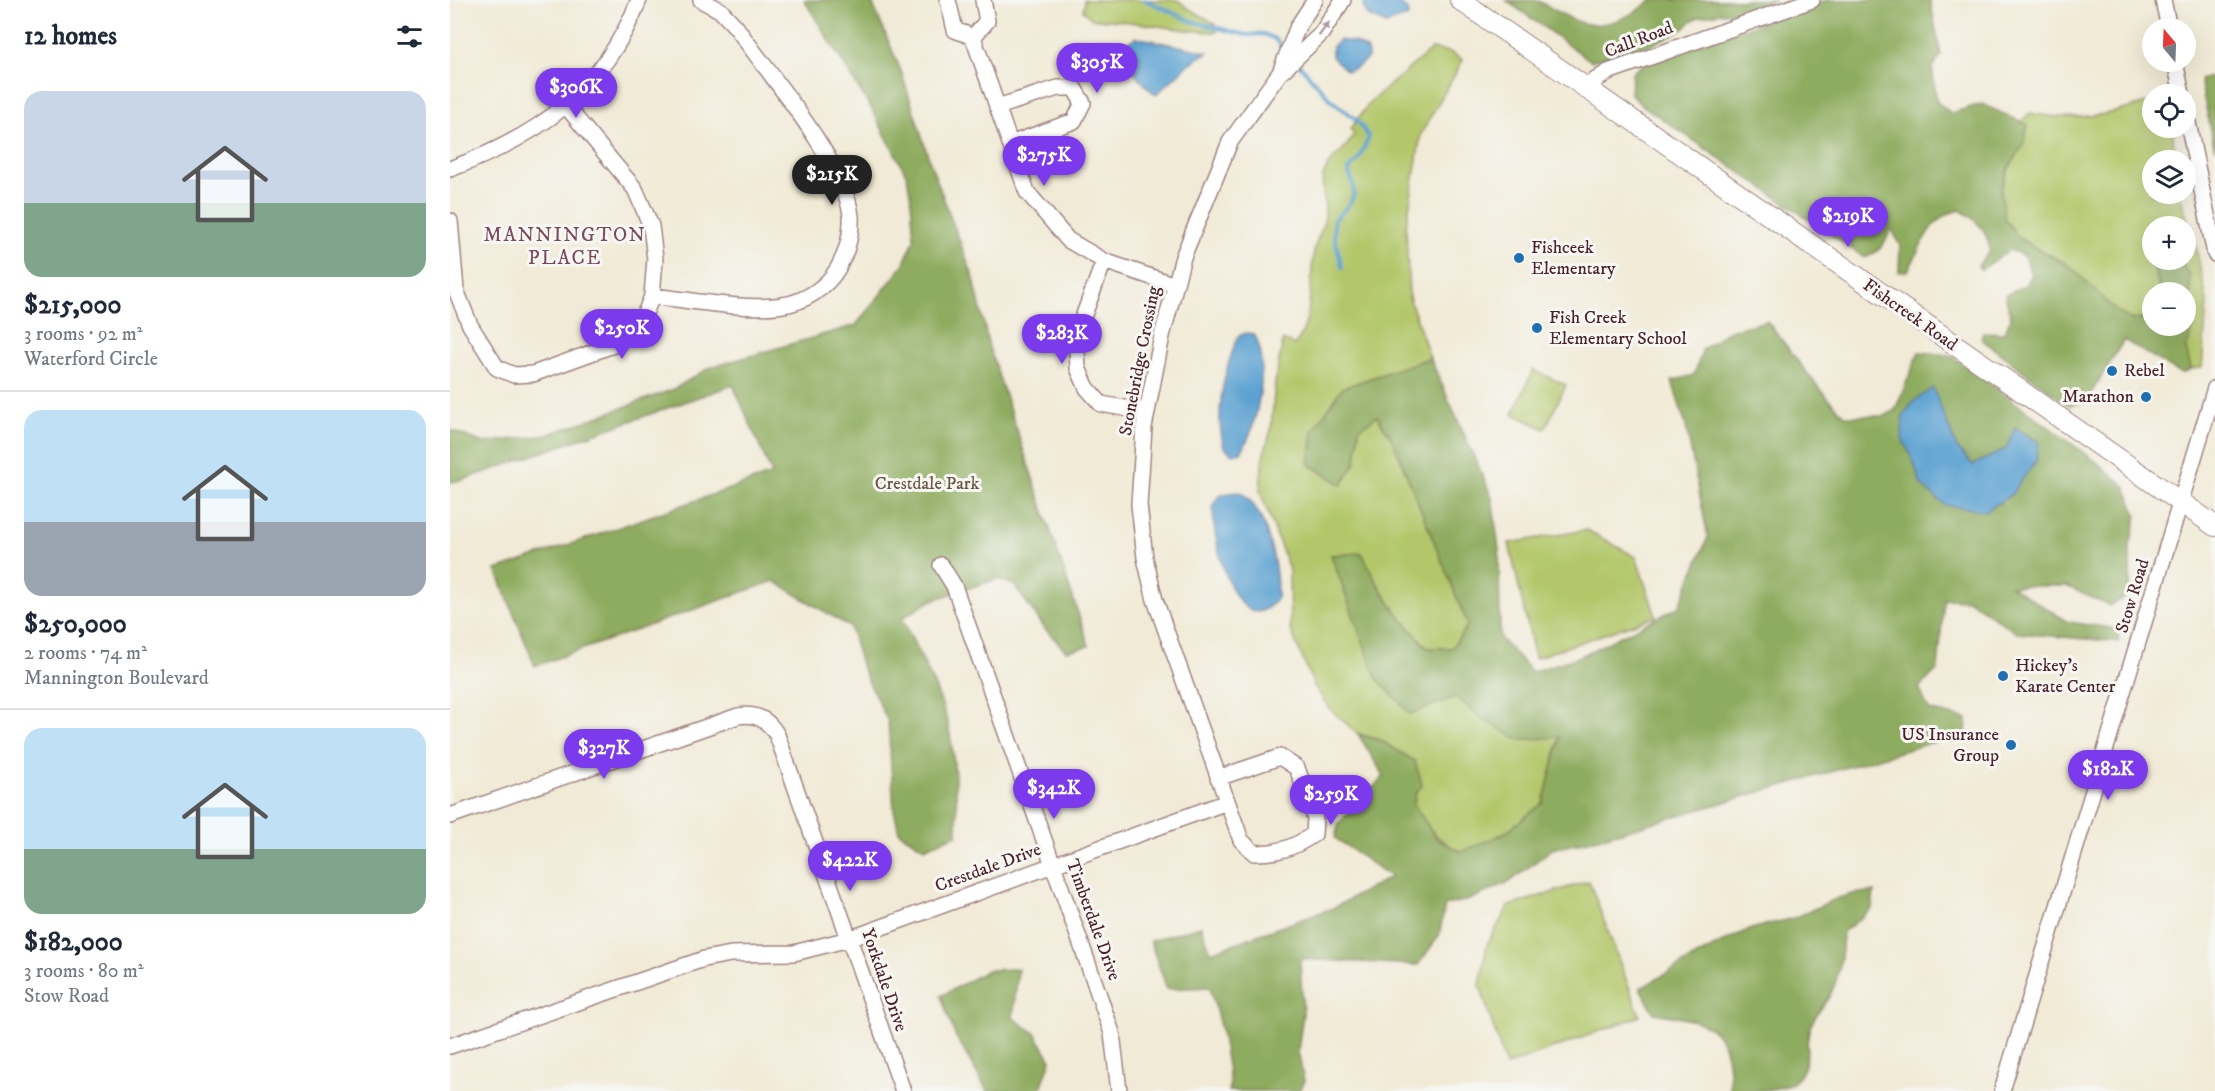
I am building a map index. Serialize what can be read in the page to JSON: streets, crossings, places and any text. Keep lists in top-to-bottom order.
{
  "streets": {
    "main road": ["Fishcreek Road"],
    "street": [
      "Call Road",
      "Stonebridge Crossing",
      "Stow Road",
      "Crestdale Drive",
      "Timberdale Drive",
      "Yorkdale Drive"
    ]
  },
  "crossings": [
    ["Call Road", "Fishcreek Road"],
    ["Fishcreek Road", "Stow Road"],
    ["Stonebridge Crossing", "Crestdale Drive"],
    ["Crestdale Drive", "Timberdale Drive"],
    ["Crestdale Drive", "Yorkdale Drive"]
  ],
  "districts": ["MANNINGTON PLACE"],
  "parks": ["Crestdale Park"],
  "places": [
    "Fishceek Elementary",
    "Fish Creek Elementary School",
    "Rebel",
    "Marathon",
    "Hickey's Karate Center",
    "US Insurance Group"
  ],
  "north": "top",
  "page": {
    "heading": "12 homes",
    "map_buttons": ["+", "−"],
    "price": [
      "$305K",
      "$306K",
      "$275K",
      "$215K",
      "$219K",
      "$250K",
      "$283K",
      "$327K",
      "$182K",
      "$342K",
      "$259K",
      "$422K"
    ],
    "list": [
      {
        "name": "$215,000",
        "note": "3 rooms · 92 m² · Waterford Circle"
      },
      {
        "name": "$250,000",
        "note": "2 rooms · 74 m² · Mannington Boulevard"
      },
      {
        "name": "$182,000",
        "note": "3 rooms · 80 m² · Stow Road"
      }
    ]
  }
}
